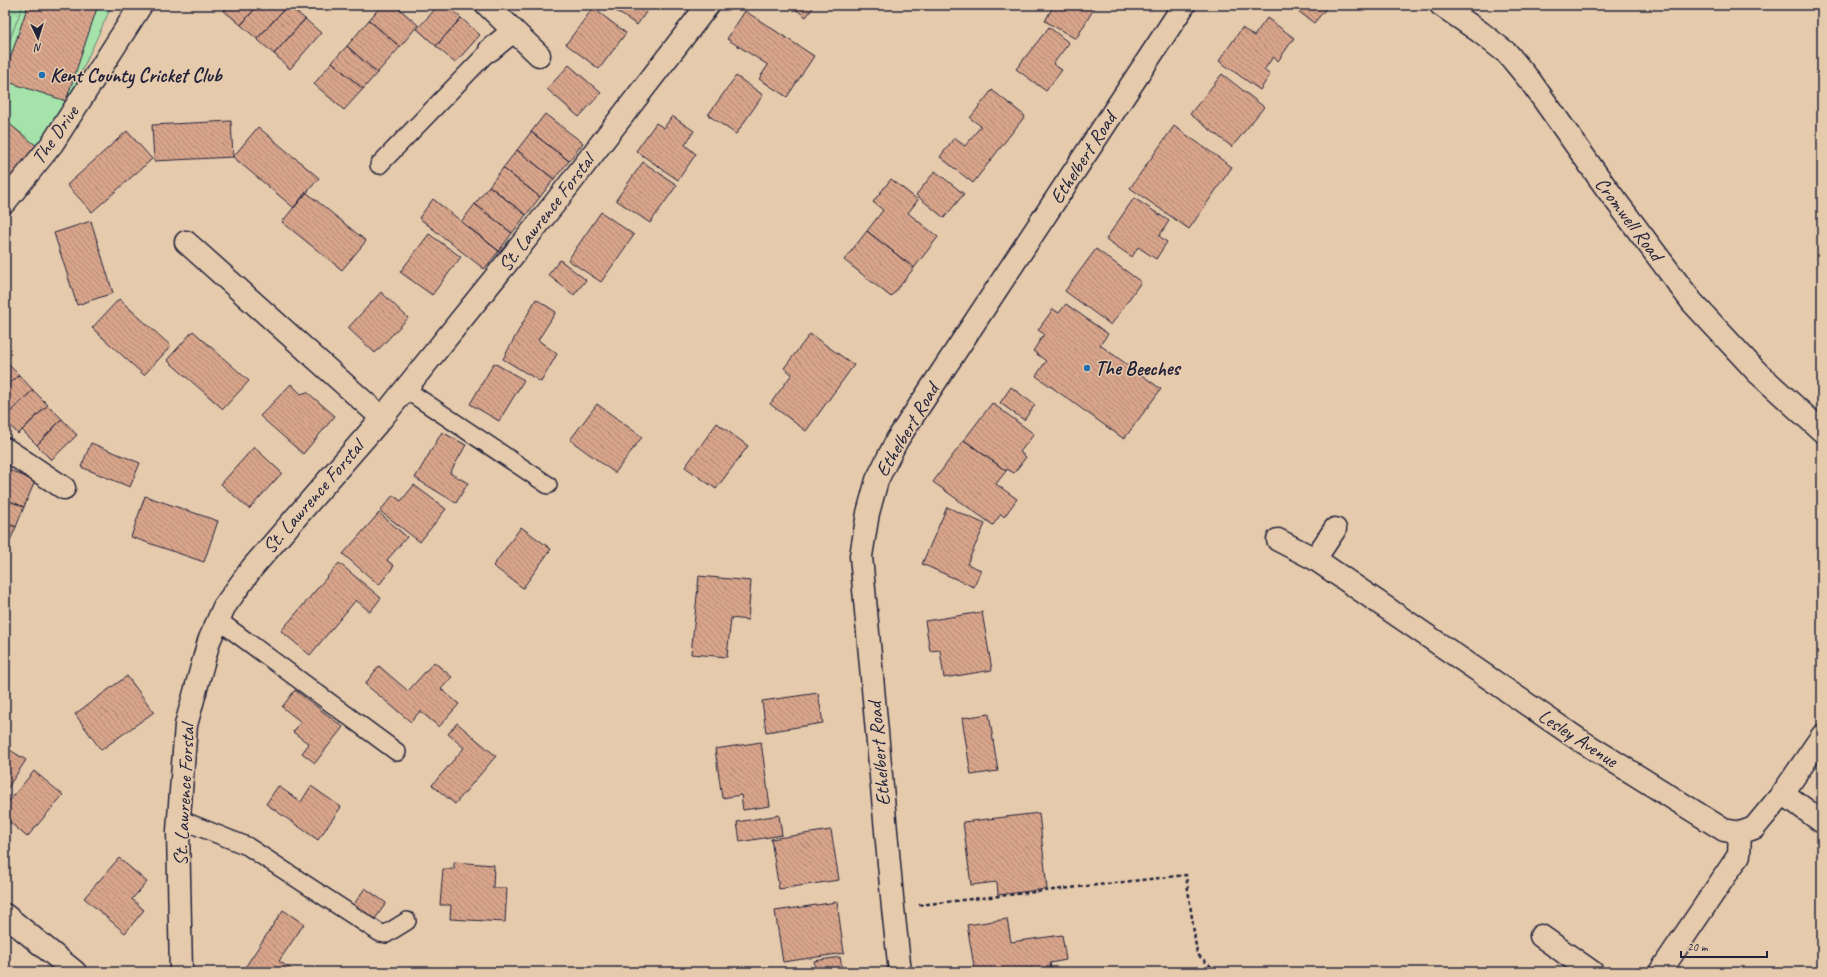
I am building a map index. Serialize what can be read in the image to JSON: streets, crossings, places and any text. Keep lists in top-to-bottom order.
{
  "streets": {
    "street": [
      "The Drive",
      "Ethelbert Road",
      "St. Lawrence Forstal",
      "Cromwell Road",
      "Lesley Avenue"
    ]
  },
  "places": ["Kent County Cricket Club", "The Beeches"],
  "scale_bar": "20 m",
  "north": "bottom"
}
